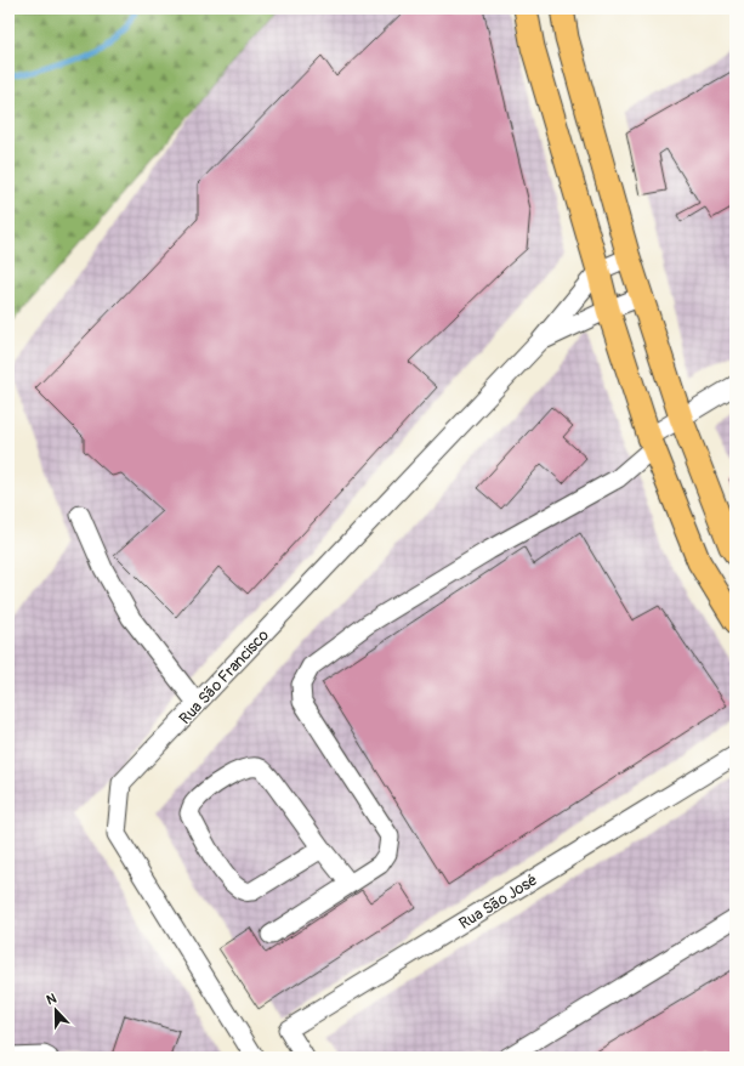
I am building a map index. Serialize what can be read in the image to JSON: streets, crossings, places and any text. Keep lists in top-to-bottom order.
{
  "streets": {
    "street": ["Rua São Francisco", "Rua São José"]
  },
  "north": "top"
}
